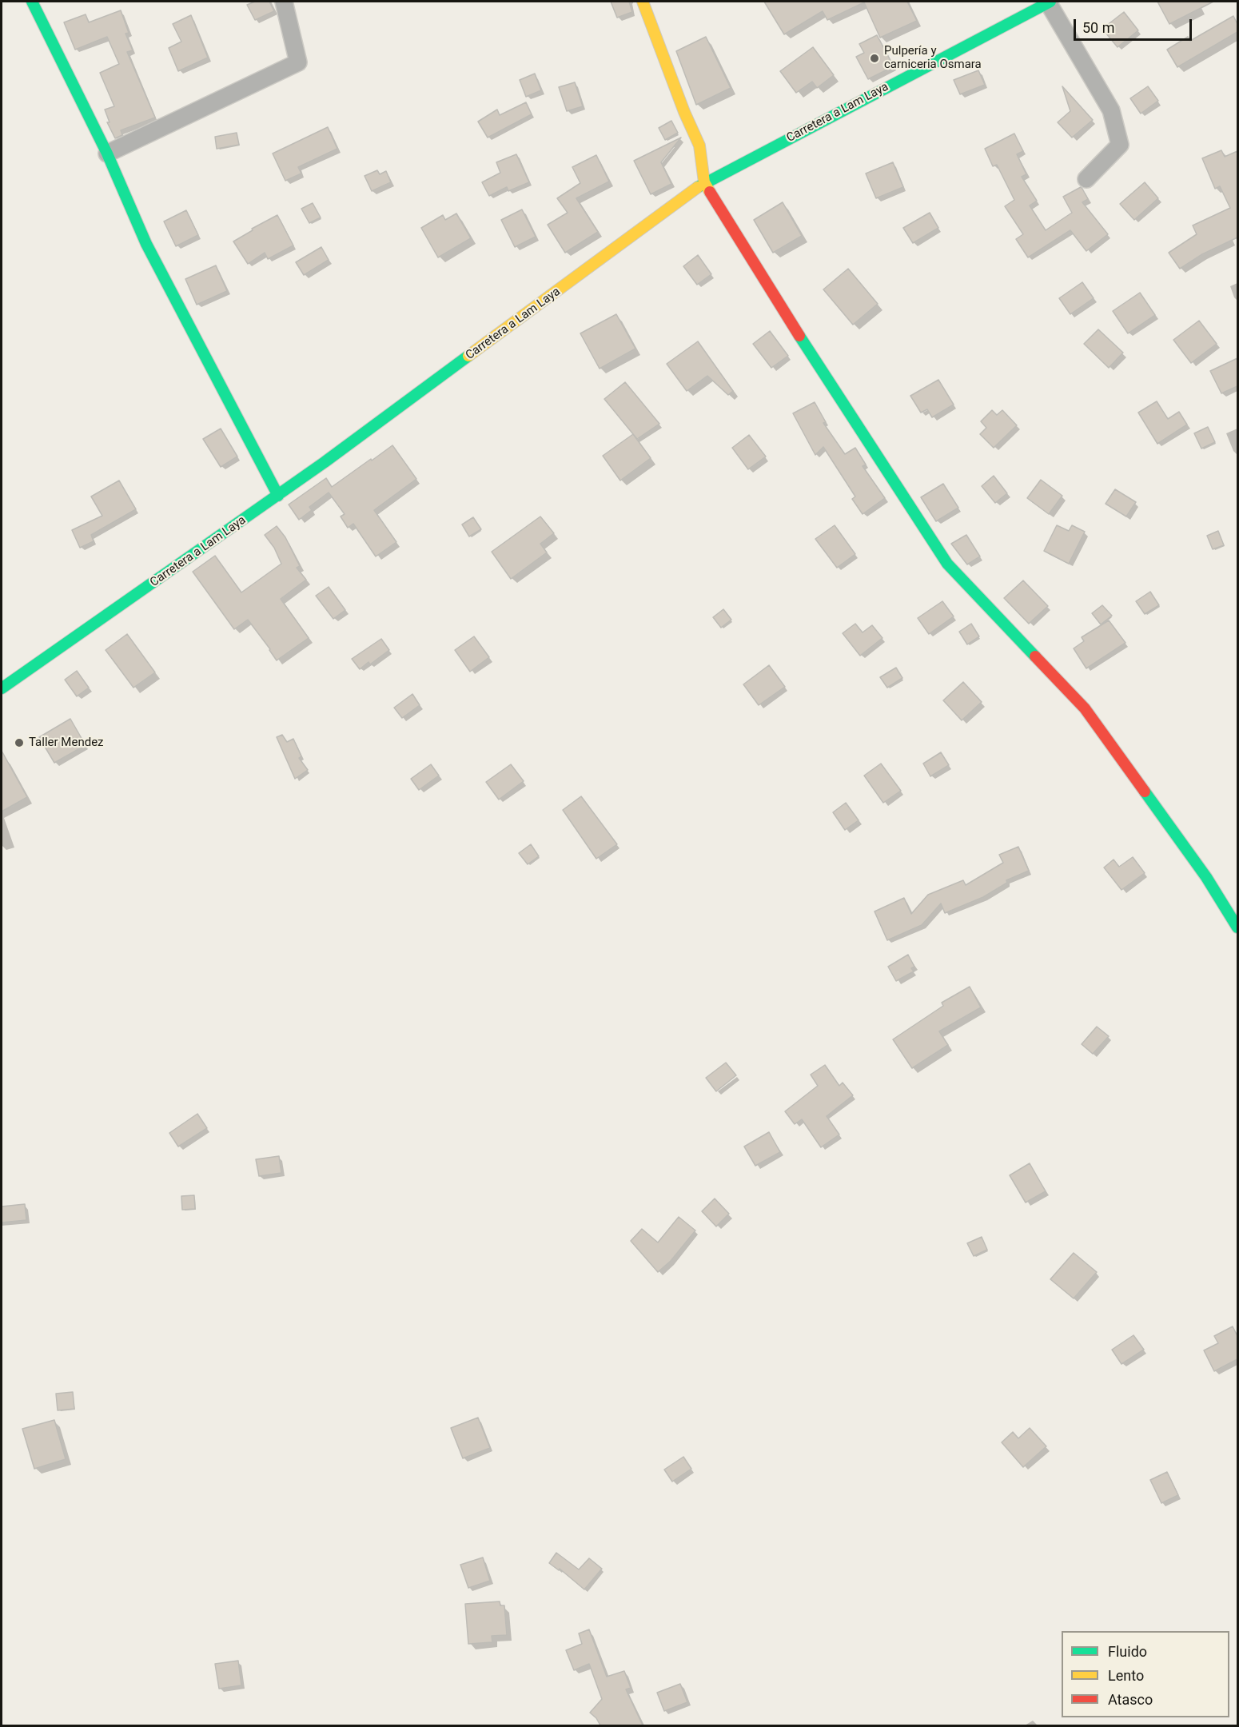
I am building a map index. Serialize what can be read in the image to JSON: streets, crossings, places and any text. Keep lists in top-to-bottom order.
{
  "streets": {
    "street": ["Carretera a Lam Laya"]
  },
  "places": ["Pulpería y carniceria Osmara", "Taller Mendez"],
  "legend": ["Fluido", "Lento", "Atasco"],
  "scale_bar": "50 m"
}
